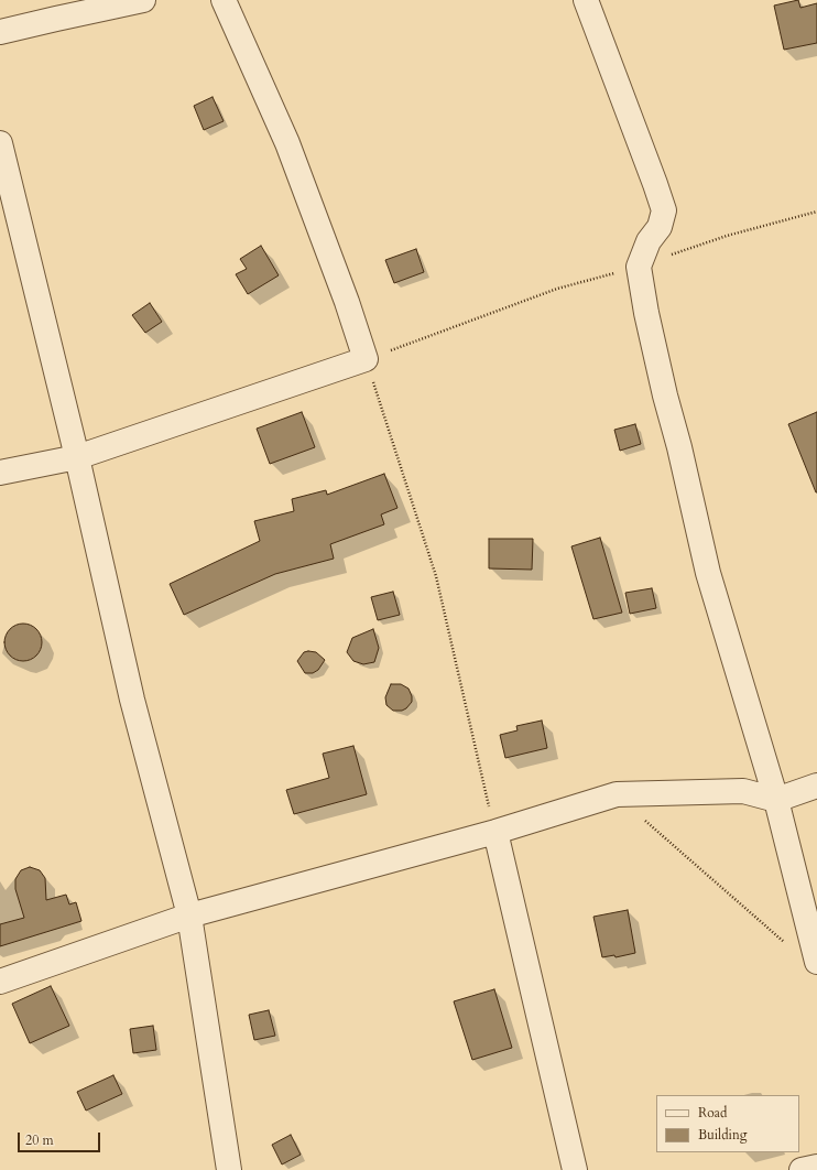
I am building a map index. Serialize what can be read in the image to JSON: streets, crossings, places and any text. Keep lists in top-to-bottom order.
{
  "legend": ["Road", "Building"],
  "scale_bar": "20 m"
}
